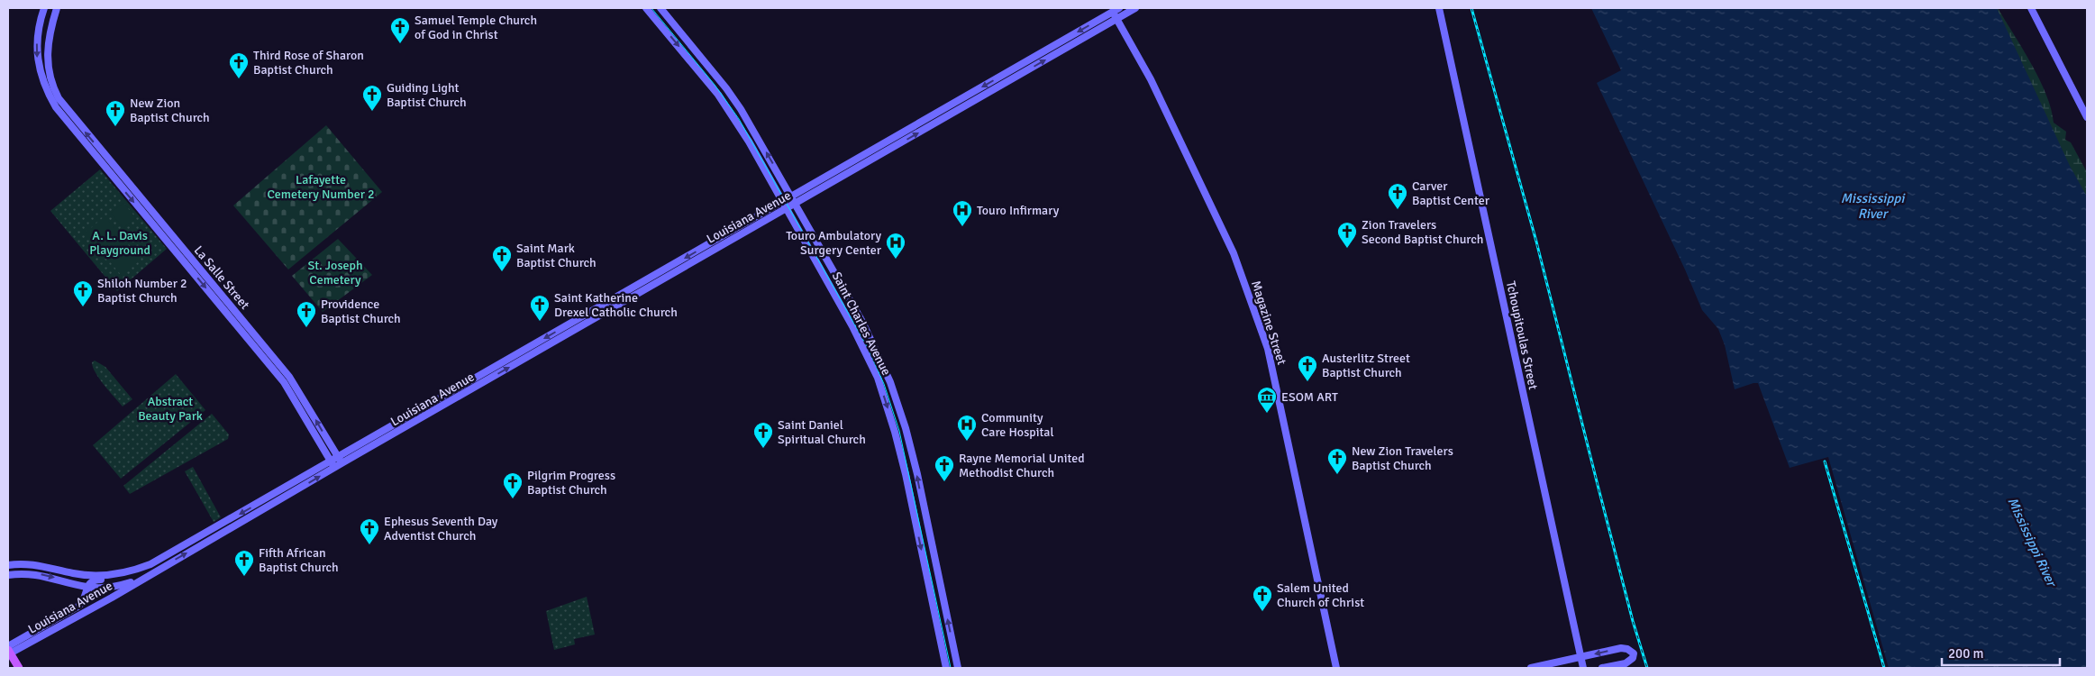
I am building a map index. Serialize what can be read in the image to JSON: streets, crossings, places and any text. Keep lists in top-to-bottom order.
{
  "streets": {
    "street": [
      "Louisiana Avenue",
      "La Salle Street",
      "Magazine Street",
      "Saint Charles Avenue",
      "Tchoupitoulas Street"
    ]
  },
  "crossings": [
    ["Louisiana Avenue", "La Salle Street"],
    ["Louisiana Avenue", "Magazine Street"],
    ["Louisiana Avenue", "Saint Charles Avenue"]
  ],
  "water": ["Mississippi River"],
  "parks": [
    "Lafayette Cemetery Number 2",
    "A. L. Davis Playground",
    "St. Joseph Cemetery",
    "Abstract Beauty Park"
  ],
  "places": {
    "church": [
      "Samuel Temple Church of God in Christ",
      "Third Rose of Sharon Baptist Church",
      "Guiding Light Baptist Church",
      "New Zion Baptist Church",
      "Carver Baptist Center",
      "Zion Travelers Second Baptist Church",
      "Saint Mark Baptist Church",
      "Shiloh Number 2 Baptist Church",
      "Saint Katherine Drexel Catholic Church",
      "Providence Baptist Church",
      "Austerlitz Street Baptist Church",
      "Saint Daniel Spiritual Church",
      "New Zion Travelers Baptist Church",
      "Rayne Memorial United Methodist Church",
      "Pilgrim Progress Baptist Church",
      "Ephesus Seventh Day Adventist Church",
      "Fifth African Baptist Church",
      "Salem United Church of Christ"
    ],
    "hospital": ["Touro Infirmary", "Touro Ambulatory Surgery Center", "Community Care Hospital"],
    "museum": ["ESOM ART"]
  },
  "scale_bar": "200 m"
}
